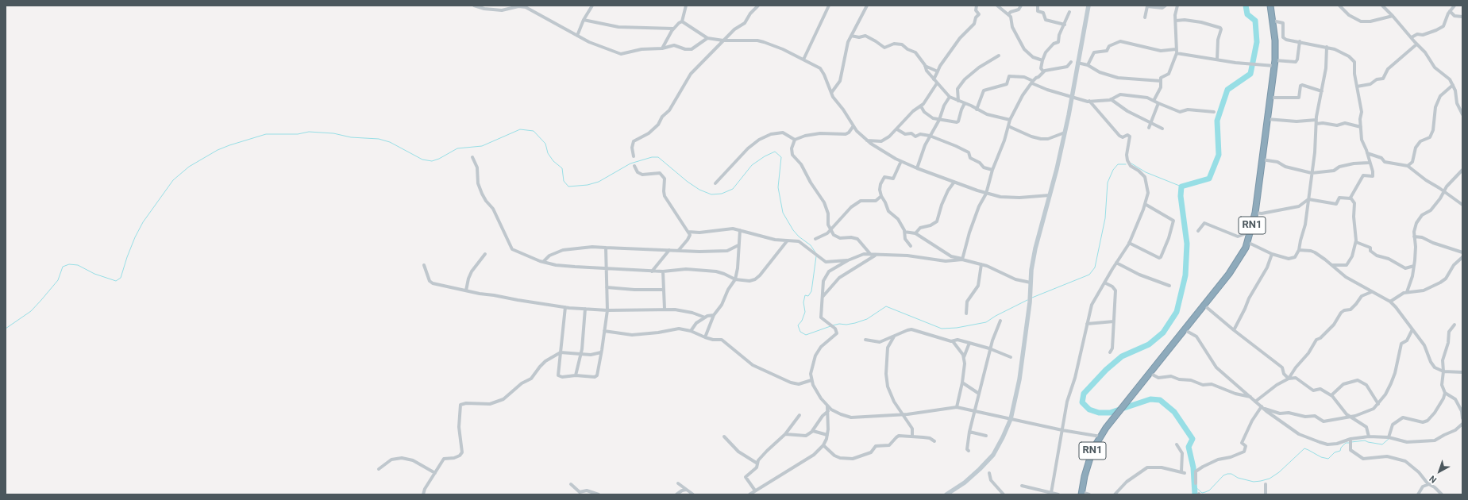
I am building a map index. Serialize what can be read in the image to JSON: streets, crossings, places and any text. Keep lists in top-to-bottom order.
{
  "streets": {
    "highway": ["RN1"]
  },
  "north": "bottom left"
}
